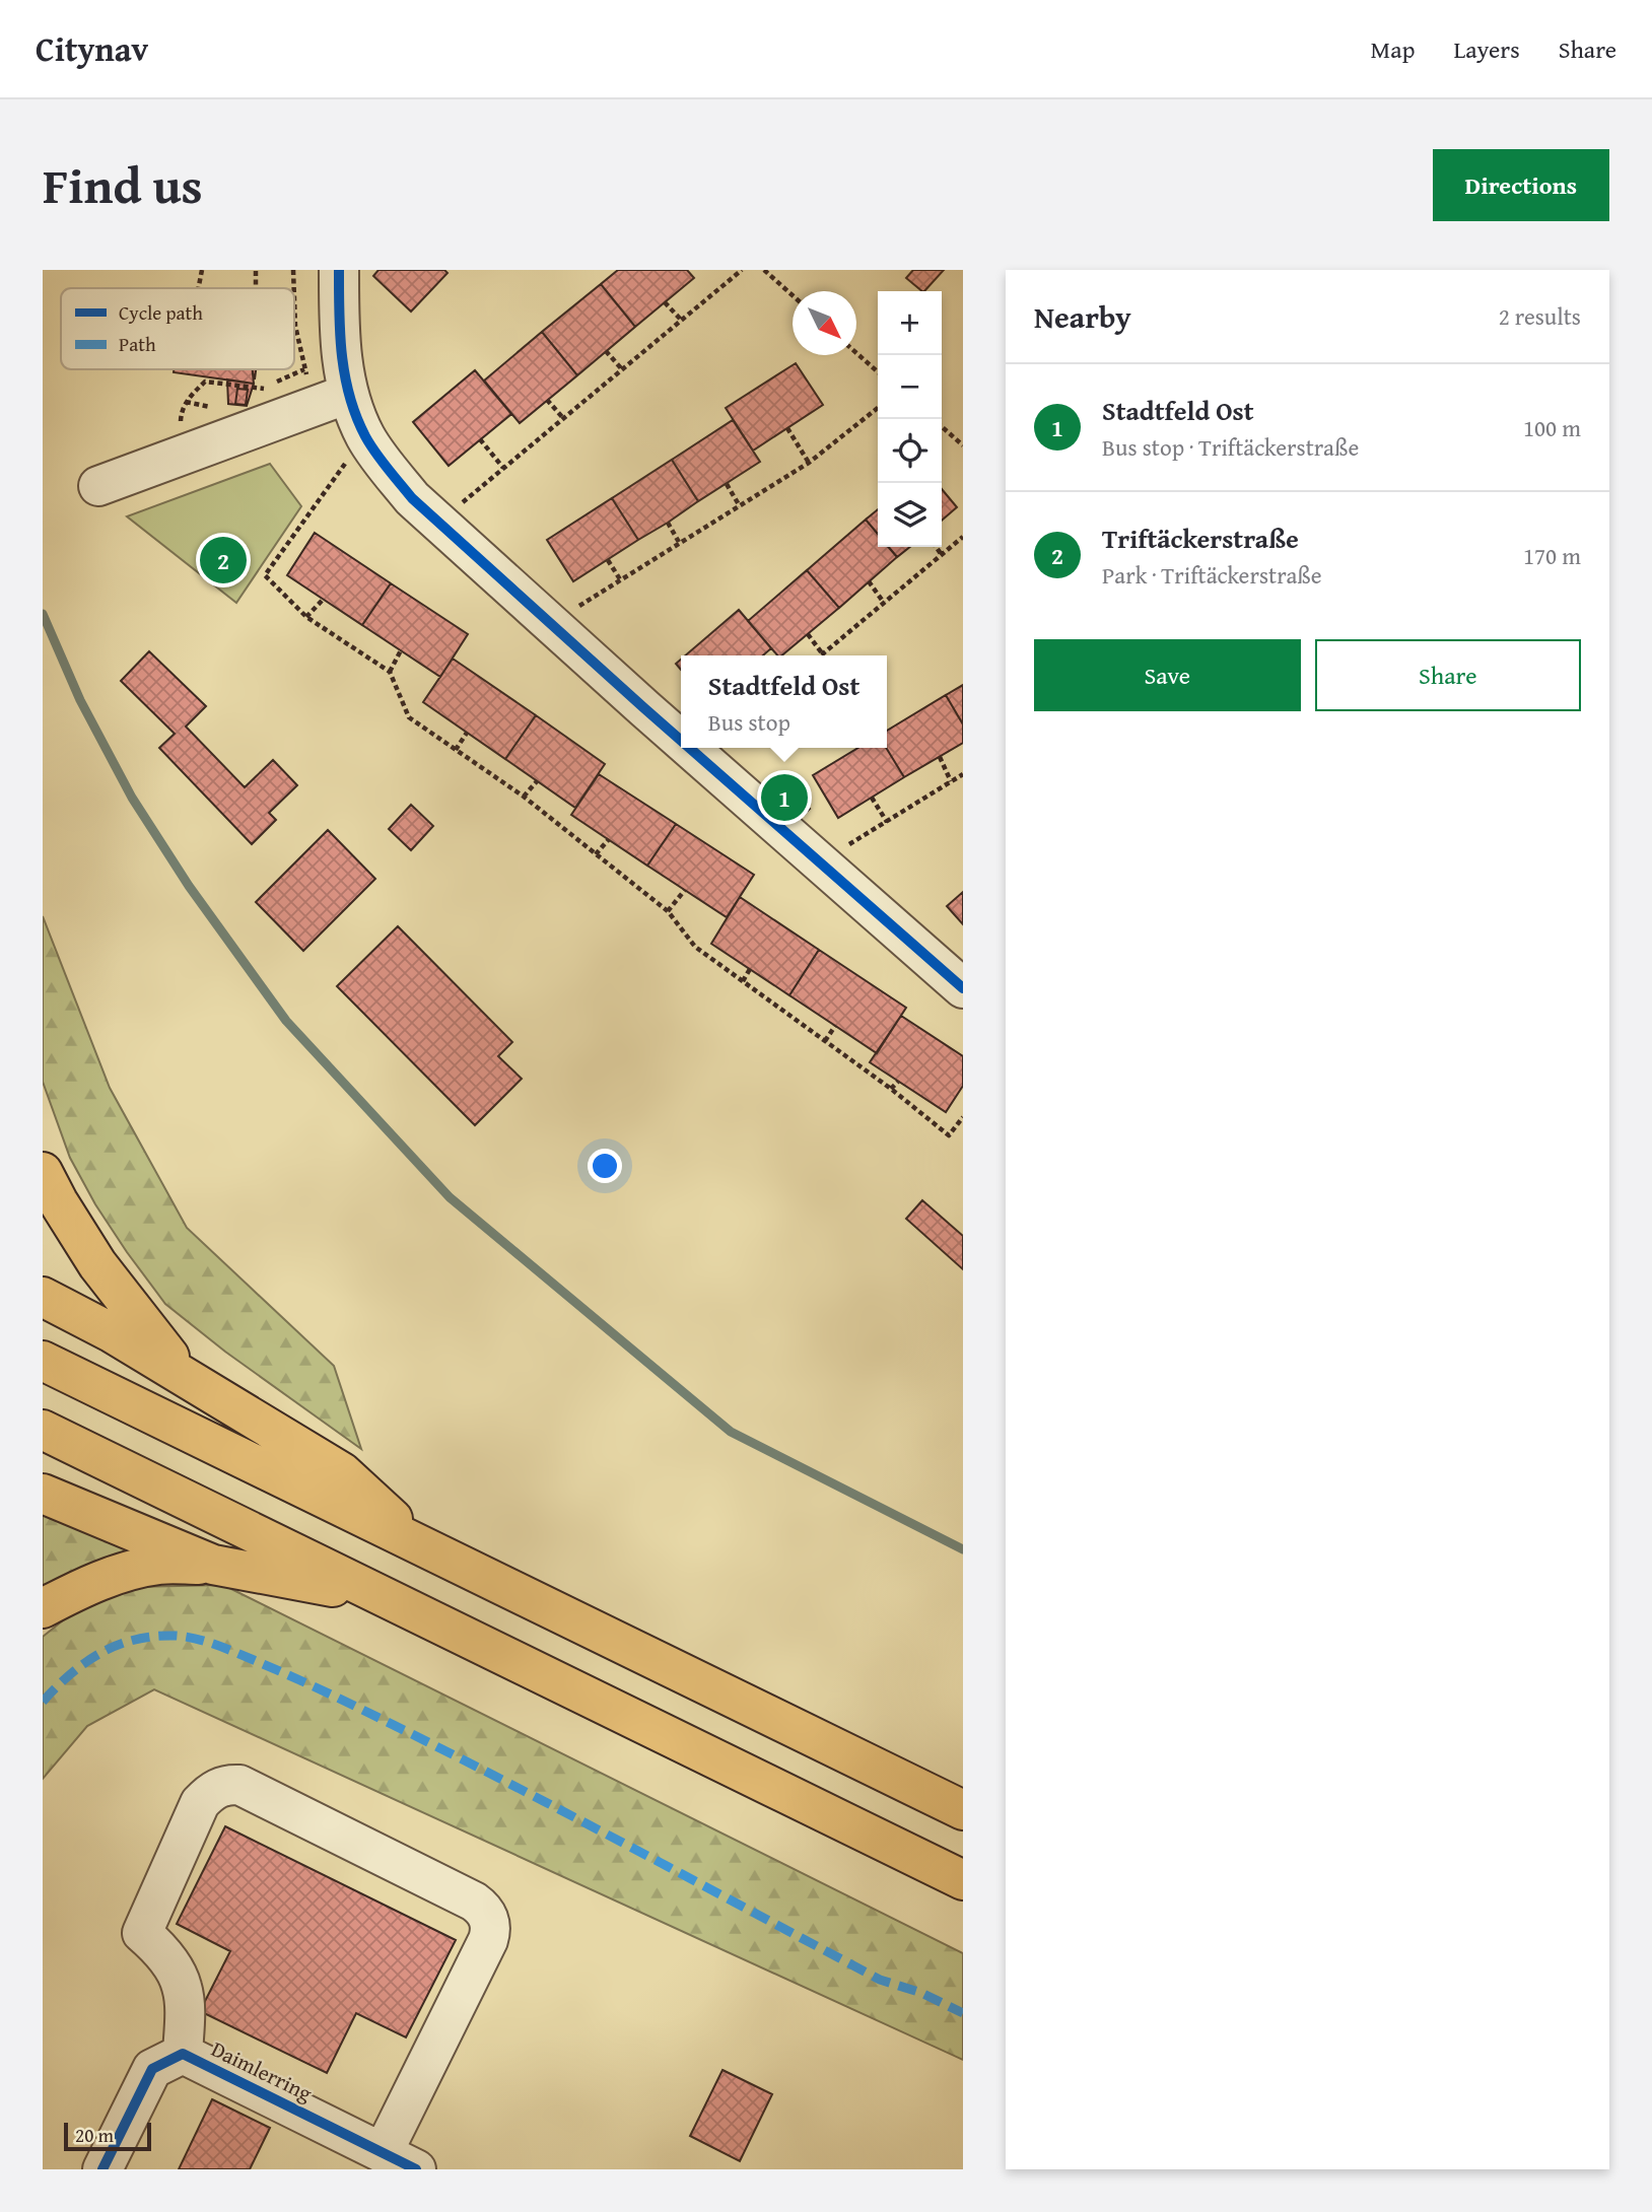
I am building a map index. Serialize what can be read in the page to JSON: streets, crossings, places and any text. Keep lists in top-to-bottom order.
{
  "streets": {
    "street": ["Daimlerring"]
  },
  "legend": ["Cycle path", "Path"],
  "scale_bar": "20 m",
  "north": "bottom right",
  "page": {
    "header": "Citynav",
    "nav": ["Map", "Layers", "Share"],
    "title": "Find us",
    "buttons": [
      "Directions",
      ["Save", "Share"]
    ],
    "heading": ["Nearby", "2 results"],
    "map_buttons": ["+", "−"],
    "list": [
      {
        "mark": "1",
        "name": "Stadtfeld Ost",
        "note": "Bus stop · Triftäckerstraße",
        "value": "100 m"
      },
      {
        "mark": "2",
        "name": "Triftäckerstraße",
        "note": "Park · Triftäckerstraße",
        "value": "170 m"
      }
    ],
    "pins": ["2", "1"],
    "popup": ["Stadtfeld Ost", "Bus stop"],
    "scale": "20 m"
  }
}
